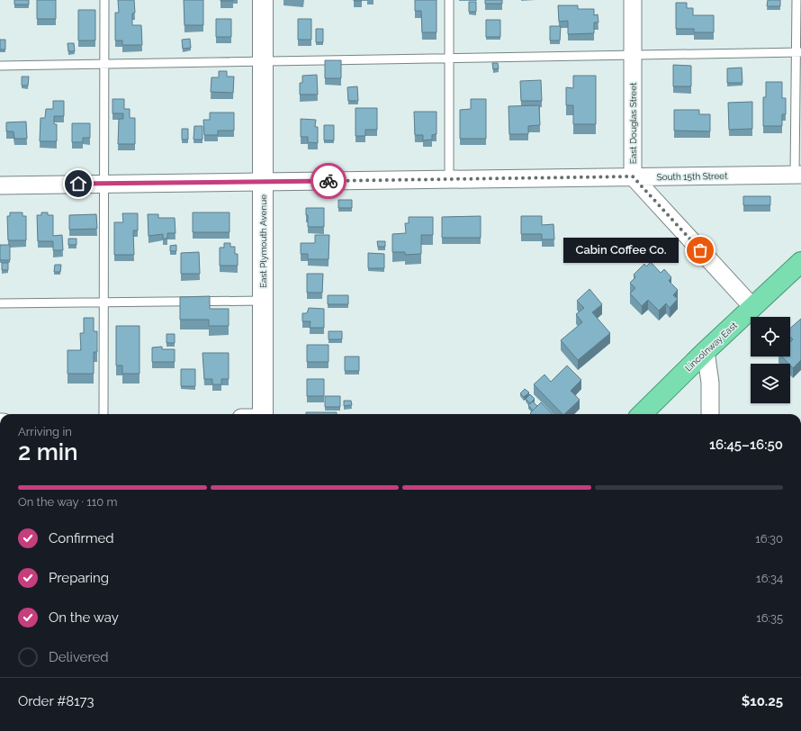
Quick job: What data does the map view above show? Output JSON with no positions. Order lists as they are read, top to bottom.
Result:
{
  "streets": {
    "highway": ["Lincolnway East"],
    "main road": ["East Plymouth Avenue"],
    "street": ["East Douglas Street", "South 15th Street"]
  },
  "crossings": [
    ["East Douglas Street", "South 15th Street"],
    ["East Douglas Street", "Lincolnway East"],
    ["South 15th Street", "East Plymouth Avenue"]
  ],
  "places": ["Cabin Coffee Co."],
  "page": {
    "bubble": "Cabin Coffee Co.",
    "heading": ["2 min", "Arriving in", "16:45–16:50"],
    "panel": ["Order #8173", "$10.25"],
    "bar": "On the way · 110 m",
    "list": [
      ["Confirmed", "16:30"],
      ["Preparing", "16:34"],
      ["On the way", "16:35"],
      "Delivered"
    ]
  }
}
